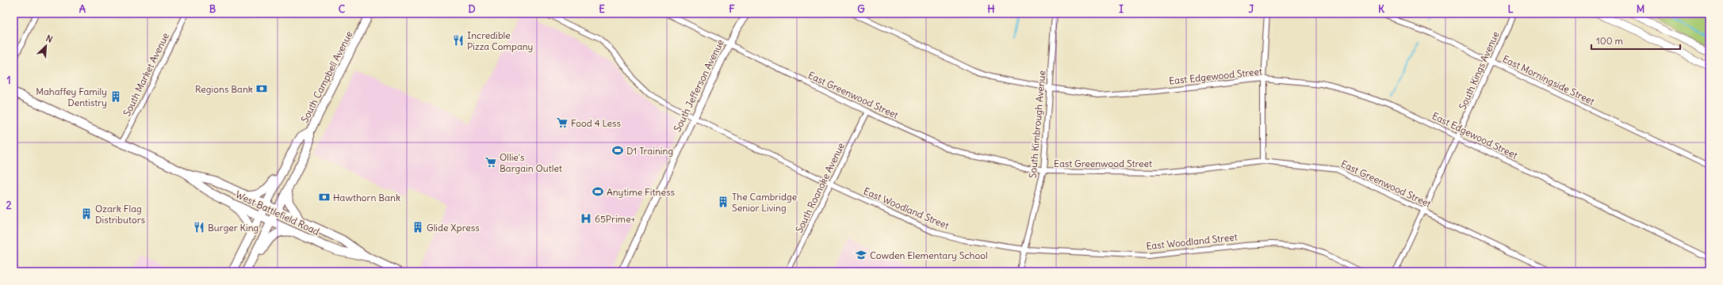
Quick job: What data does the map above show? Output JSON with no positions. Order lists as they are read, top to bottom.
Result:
{
  "streets": {
    "main road": ["South Campbell Avenue", "West Battlefield Road"],
    "street": [
      "South Kings Avenue",
      "South Market Avenue",
      "East Edgewood Street",
      "East Morningside Street",
      "South Jefferson Avenue",
      "East Greenwood Street",
      "South Kimbrough Avenue",
      "South Roanoke Avenue",
      "East Woodland Street"
    ]
  },
  "crossings": [
    ["South Kings Avenue", "East Edgewood Street"],
    ["South Kings Avenue", "East Morningside Street"],
    ["South Kings Avenue", "East Greenwood Street"],
    ["South Market Avenue", "West Battlefield Road"],
    ["East Edgewood Street", "South Kimbrough Avenue"],
    ["South Campbell Avenue", "West Battlefield Road"],
    ["South Jefferson Avenue", "East Greenwood Street"],
    ["South Jefferson Avenue", "East Woodland Street"],
    ["East Greenwood Street", "South Kimbrough Avenue"],
    ["East Greenwood Street", "South Roanoke Avenue"],
    ["South Kimbrough Avenue", "East Woodland Street"],
    ["South Roanoke Avenue", "East Woodland Street"]
  ],
  "places": {
    "restaurant": ["Incredible Pizza Company", "Burger King"],
    "bank": ["Regions Bank", "Hawthorn Bank"],
    "building": [
      "Mahaffey Family Dentistry",
      "The Cambridge Senior Living",
      "Ozark Flag Distributors",
      "Glide Xpress"
    ],
    "supermarket": ["Food 4 Less", "Ollie's Bargain Outlet"],
    "sports": ["D1 Training", "Anytime Fitness"],
    "hospital": ["65Prime+"],
    "school or university": ["Cowden Elementary School"]
  },
  "scale_bar": "100 m",
  "north": "top right",
  "grid": {
    "columns": [
      "A",
      "B",
      "C",
      "D",
      "E",
      "F",
      "G",
      "H",
      "I",
      "J",
      "K",
      "L",
      "M"
    ],
    "rows": ["1", "2"]
  }
}
